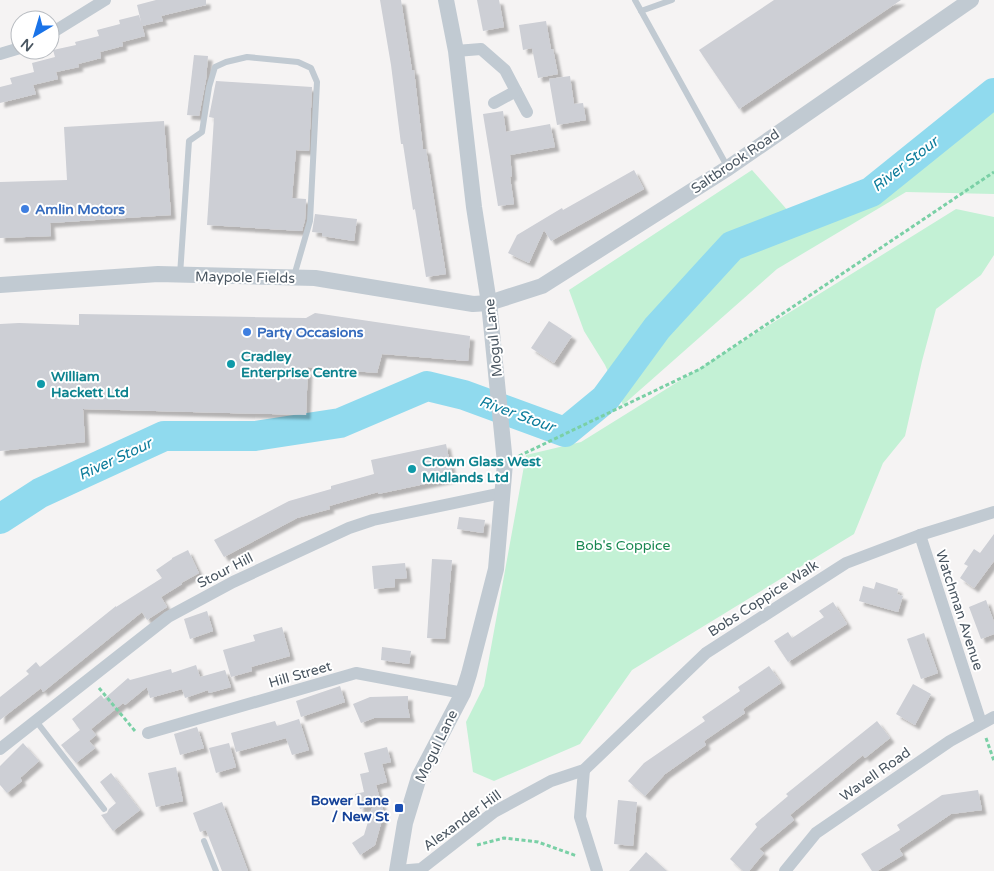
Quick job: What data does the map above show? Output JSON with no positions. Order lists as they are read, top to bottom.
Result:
{
  "streets": {
    "street": [
      "Saltbrook Road",
      "Maypole Fields",
      "Mogul Lane",
      "Stour Hill",
      "Bobs Coppice Walk",
      "Watchman Avenue",
      "Hill Street",
      "Wavell Road",
      "Alexander Hill"
    ]
  },
  "crossings": [
    ["Saltbrook Road", "Maypole Fields"],
    ["Saltbrook Road", "Mogul Lane"],
    ["Maypole Fields", "Mogul Lane"],
    ["Mogul Lane", "Stour Hill"],
    ["Mogul Lane", "Hill Street"],
    ["Mogul Lane", "Alexander Hill"],
    ["Bobs Coppice Walk", "Watchman Avenue"],
    ["Bobs Coppice Walk", "Alexander Hill"],
    ["Watchman Avenue", "Wavell Road"]
  ],
  "water": ["River Stour"],
  "parks": ["Bob's Coppice"],
  "places": {
    "other": [
      "Amlin Motors",
      "Party Occasions",
      "Cradley Enterprise Centre",
      "William Hackett Ltd",
      "Crown Glass West Midlands Ltd"
    ],
    "transit": ["Bower Lane / New St"]
  },
  "north": "bottom left"
}
